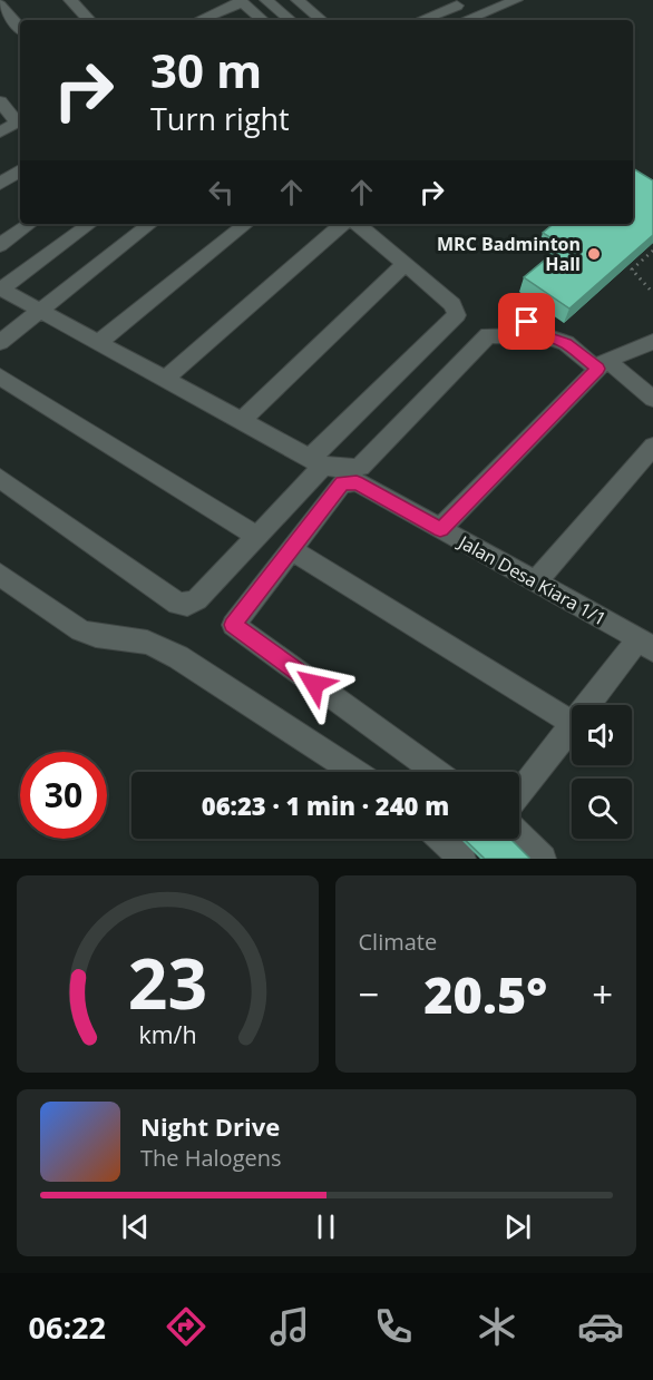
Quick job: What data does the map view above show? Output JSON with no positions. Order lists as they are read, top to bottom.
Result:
{
  "streets": {
    "street": ["Jalan Desa Kiara 1/1"]
  },
  "places": ["MRC Badminton Hall"],
  "page": {
    "turn": ["30 m", "Turn right"],
    "limit": "30",
    "trip": "06:23 · 1 min · 240 m",
    "tile": "Climate",
    "heat": ["−", "20.5°", "+"],
    "song": ["Night Drive", "The Halogens"],
    "tabs": "06:22",
    "gauge": ["23", "km/h"]
  }
}
